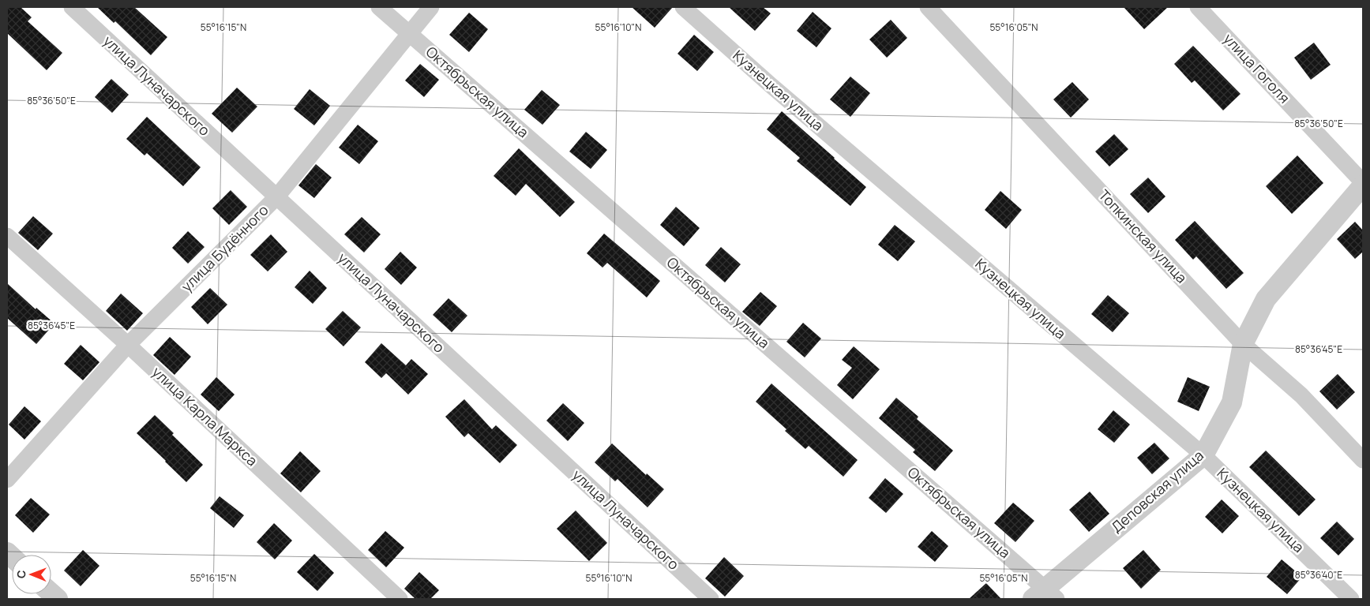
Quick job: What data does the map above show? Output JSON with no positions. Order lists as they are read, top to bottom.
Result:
{
  "streets": {
    "street": [
      "улица Гоголя",
      "улица Луначарского",
      "Кузнецкая улица",
      "Октябрьская улица",
      "Топкинская улица",
      "улица Будённого",
      "улица Карла Маркса",
      "Деповская улица"
    ]
  },
  "crossings": [
    ["улица Гоголя", "Деповская улица"],
    ["улица Луначарского", "улица Будённого"],
    ["Кузнецкая улица", "Деповская улица"],
    ["Октябрьская улица", "улица Будённого"],
    ["Октябрьская улица", "Деповская улица"],
    ["Топкинская улица", "Деповская улица"],
    ["улица Будённого", "улица Карла Маркса"]
  ],
  "north": "left",
  "coordinates": [
    "55°16'15\"N",
    "55°16'10\"N",
    "55°16'05\"N",
    "85°36'50\"E",
    "85°36'45\"E",
    "85°36'40\"E"
  ]
}
